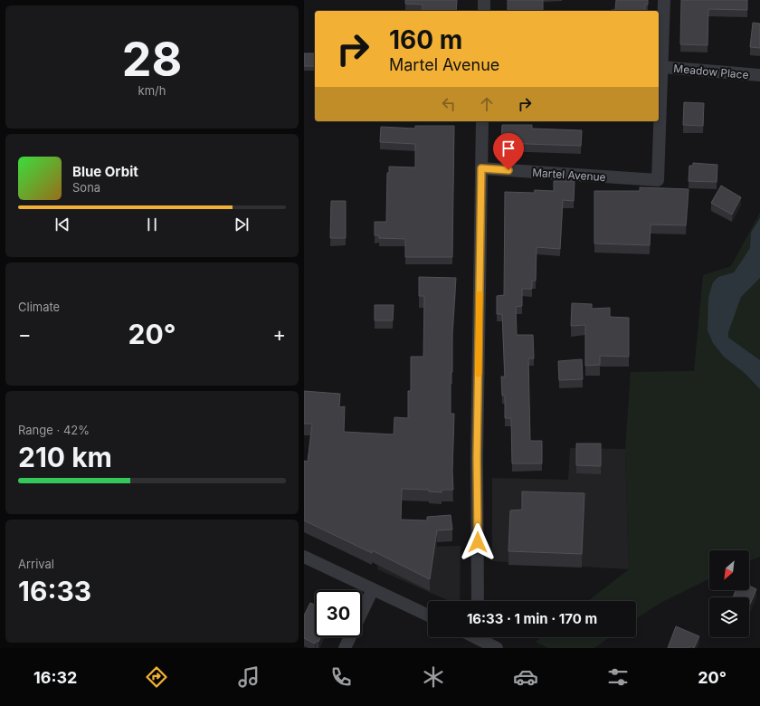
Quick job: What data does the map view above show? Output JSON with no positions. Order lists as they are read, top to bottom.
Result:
{
  "streets": {
    "street": ["Meadow Place", "Martel Avenue"]
  },
  "crossings": [
    ["Meadow Place", "Martel Avenue"]
  ],
  "north": "bottom left",
  "page": {
    "tile": [
      ["28", "km/h"],
      "Climate",
      ["Range · 42%", "210 km"],
      ["Arrival", "16:33"]
    ],
    "turn": ["160 m", "Martel Avenue"],
    "song": ["Blue Orbit", "Sona"],
    "heat": ["−", "20°", "+"],
    "limit": "30",
    "trip": "16:33 · 1 min · 170 m",
    "tabs": ["16:32", "20°"]
  }
}
